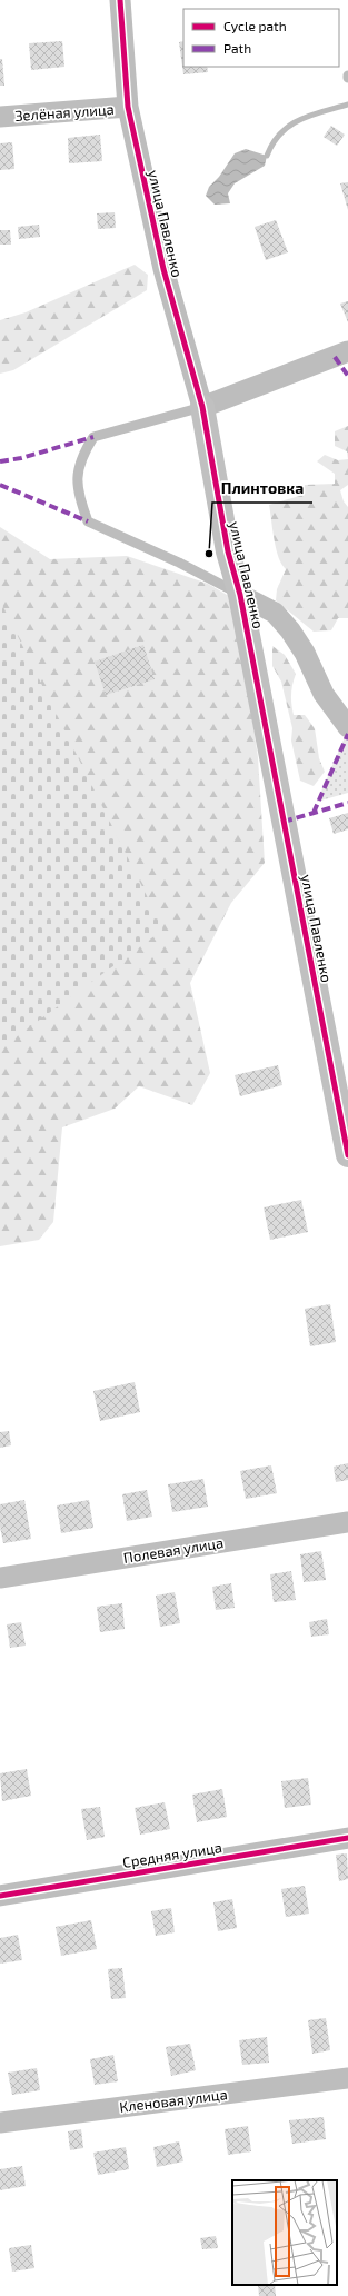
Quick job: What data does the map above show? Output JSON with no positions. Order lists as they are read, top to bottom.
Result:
{
  "streets": {
    "street": [
      "Зелёная улица",
      "улица Павленко",
      "Полевая улица",
      "Средняя улица",
      "Кленовая улица"
    ]
  },
  "crossings": [
    ["Зелёная улица", "улица Павленко"]
  ],
  "places": ["Плинтовка"],
  "legend": ["Cycle path", "Path"]
}
